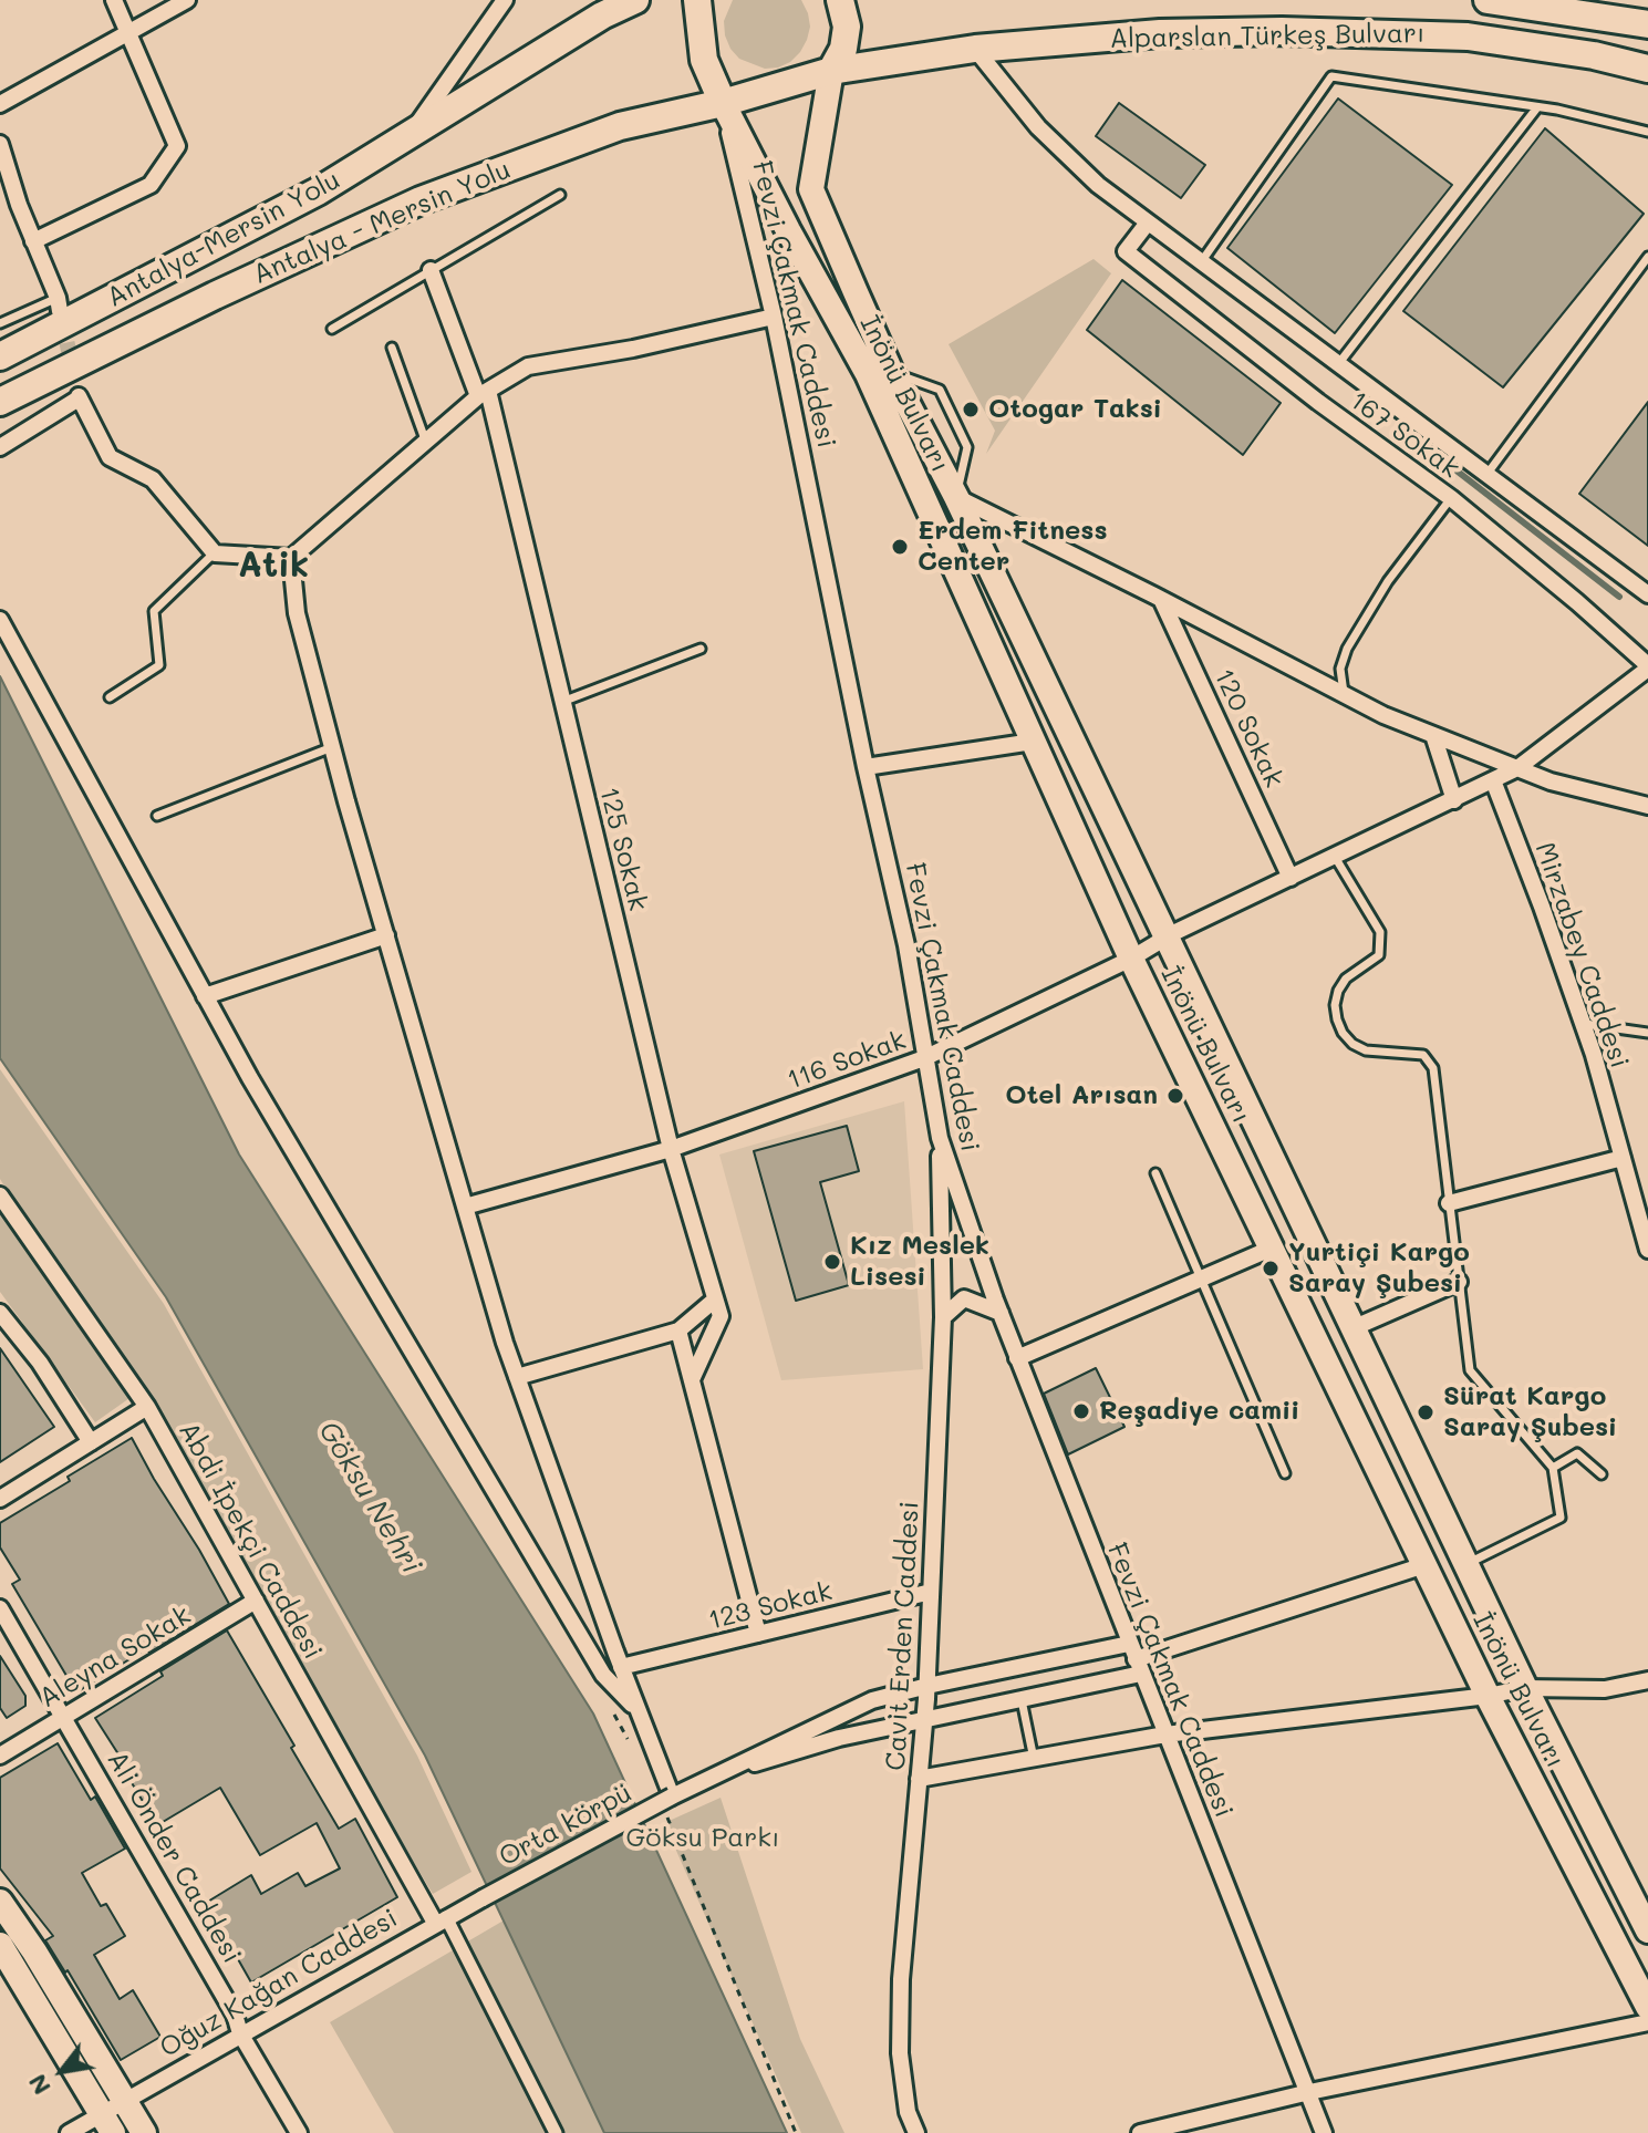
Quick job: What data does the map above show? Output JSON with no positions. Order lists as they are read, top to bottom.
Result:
{
  "streets": {
    "highway": ["Alparslan Türkeş Bulvarı", "Antalya - Mersin Yolu", "Antalya-Mersin Yolu"],
    "main road": ["İnönü Bulvarı"],
    "street": [
      "Fevzi Çakmak Caddesi",
      "167 Sokak",
      "120 Sokak",
      "125 Sokak",
      "Mirzabey Caddesi",
      "116 Sokak",
      "Abdi İpekçi Caddesi",
      "123 Sokak",
      "Cavit Erden Caddesi",
      "Aleyna Sokak",
      "Orta körpü",
      "Ali Önder Caddesi",
      "Oğuz Kağan Caddesi"
    ]
  },
  "crossings": [
    ["Alparslan Türkeş Bulvarı", "Antalya - Mersin Yolu"],
    ["Alparslan Türkeş Bulvarı", "İnönü Bulvarı"],
    ["Antalya - Mersin Yolu", "Fevzi Çakmak Caddesi"],
    ["Antalya - Mersin Yolu", "İnönü Bulvarı"],
    ["Fevzi Çakmak Caddesi", "İnönü Bulvarı"],
    ["Fevzi Çakmak Caddesi", "116 Sokak"],
    ["Fevzi Çakmak Caddesi", "Cavit Erden Caddesi"],
    ["İnönü Bulvarı", "116 Sokak"],
    ["167 Sokak", "116 Sokak"],
    ["120 Sokak", "116 Sokak"],
    ["125 Sokak", "116 Sokak"],
    ["Mirzabey Caddesi", "116 Sokak"],
    ["Abdi İpekçi Caddesi", "Aleyna Sokak"],
    ["Abdi İpekçi Caddesi", "Oğuz Kağan Caddesi"],
    ["123 Sokak", "Cavit Erden Caddesi"],
    ["Aleyna Sokak", "Ali Önder Caddesi"],
    ["Orta körpü", "Oğuz Kağan Caddesi"],
    ["Ali Önder Caddesi", "Oğuz Kağan Caddesi"]
  ],
  "districts": ["Atik"],
  "water": ["Göksu Nehri"],
  "parks": ["Göksu Parkı"],
  "places": [
    "Otogar Taksi",
    "Erdem Fitness Center",
    "Otel Arısan",
    "Kız Meslek Lisesi",
    "Yurtiçi Kargo Saray Şubesi",
    "Reşadiye camii",
    "Sürat Kargo Saray Şubesi"
  ],
  "north": "bottom left"
}
